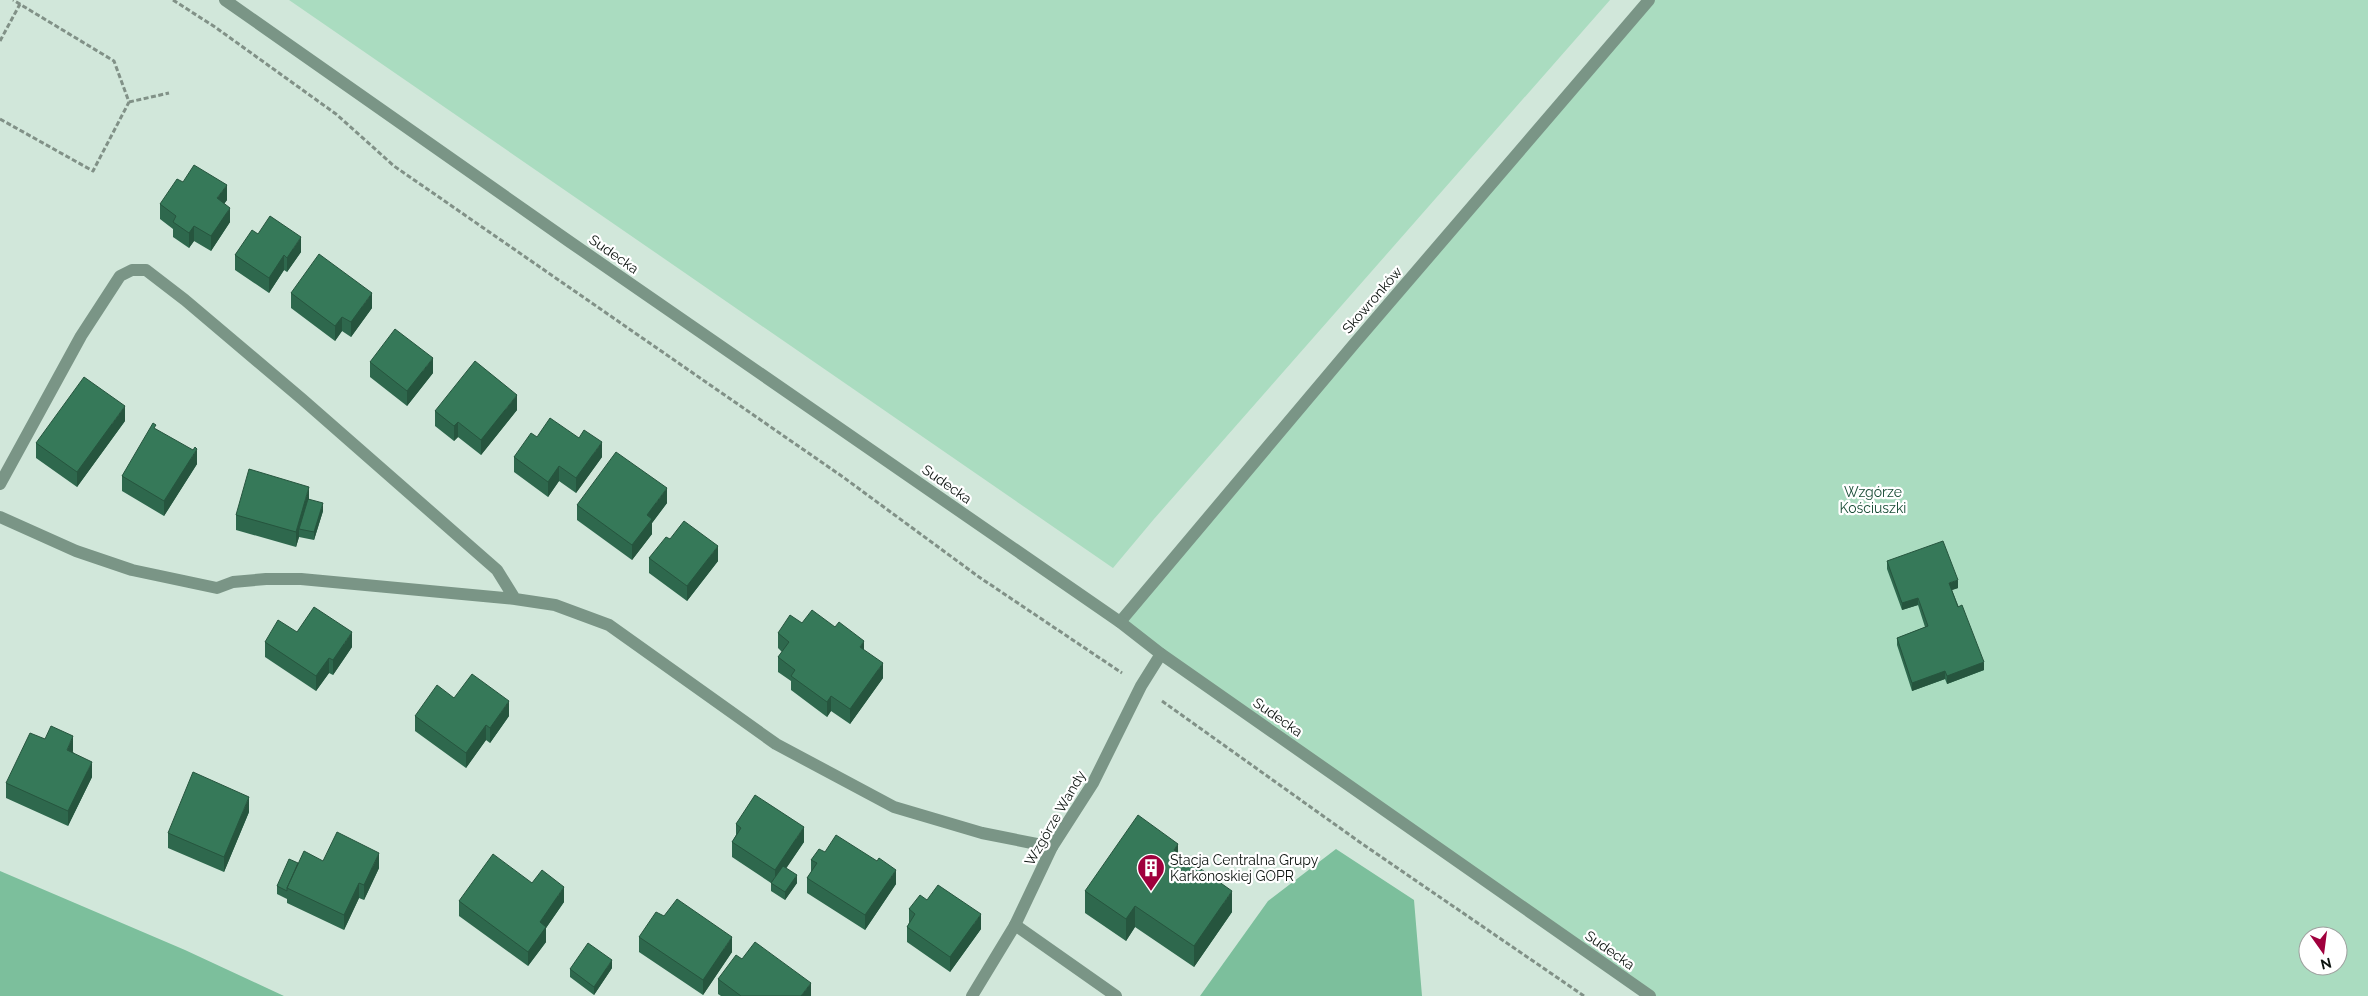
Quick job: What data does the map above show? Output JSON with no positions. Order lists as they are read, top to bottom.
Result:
{
  "streets": {
    "street": ["Sudecka", "Skowronków", "Wzgórze Wandy"]
  },
  "crossings": [
    ["Sudecka", "Skowronków"],
    ["Sudecka", "Wzgórze Wandy"]
  ],
  "parks": ["Wzgórze Kościuszki"],
  "places": {
    "building": ["Stacja Centralna Grupy Karkonoskiej GOPR"]
  },
  "north": "bottom"
}
